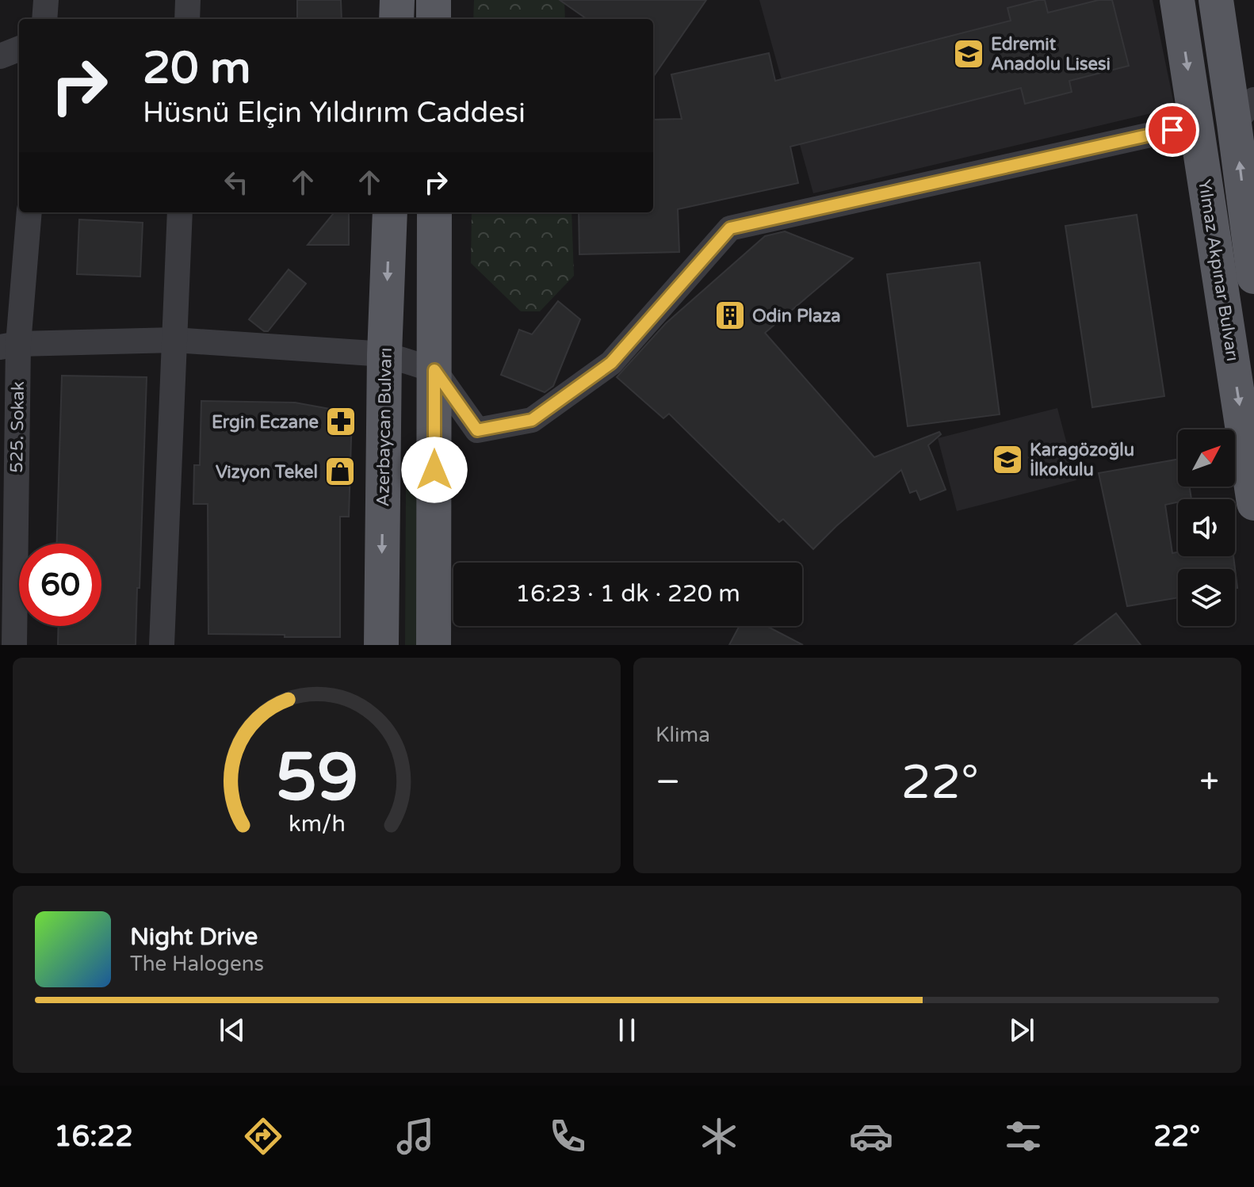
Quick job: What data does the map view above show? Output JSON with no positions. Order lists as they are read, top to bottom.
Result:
{
  "streets": {
    "main road": ["Yılmaz Akpınar Bulvarı", "Azerbaycan Bulvarı"],
    "street": ["525. Sokak"]
  },
  "places": {
    "school or university": ["Edremit Anadolu Lisesi", "Karagözoğlu İlkokulu"],
    "building": ["Odin Plaza"],
    "pharmacy": ["Ergin Eczane"],
    "shop": ["Vizyon Tekel"]
  },
  "north": "top right",
  "page": {
    "turn": ["20 m", "Hüsnü Elçin Yıldırım Caddesi"],
    "limit": "60",
    "trip": "16:23 · 1 dk · 220 m",
    "tile": "Klima",
    "heat": ["−", "22°", "+"],
    "song": ["Night Drive", "The Halogens"],
    "tabs": ["16:22", "22°"],
    "gauge": ["59", "km/h"]
  }
}
